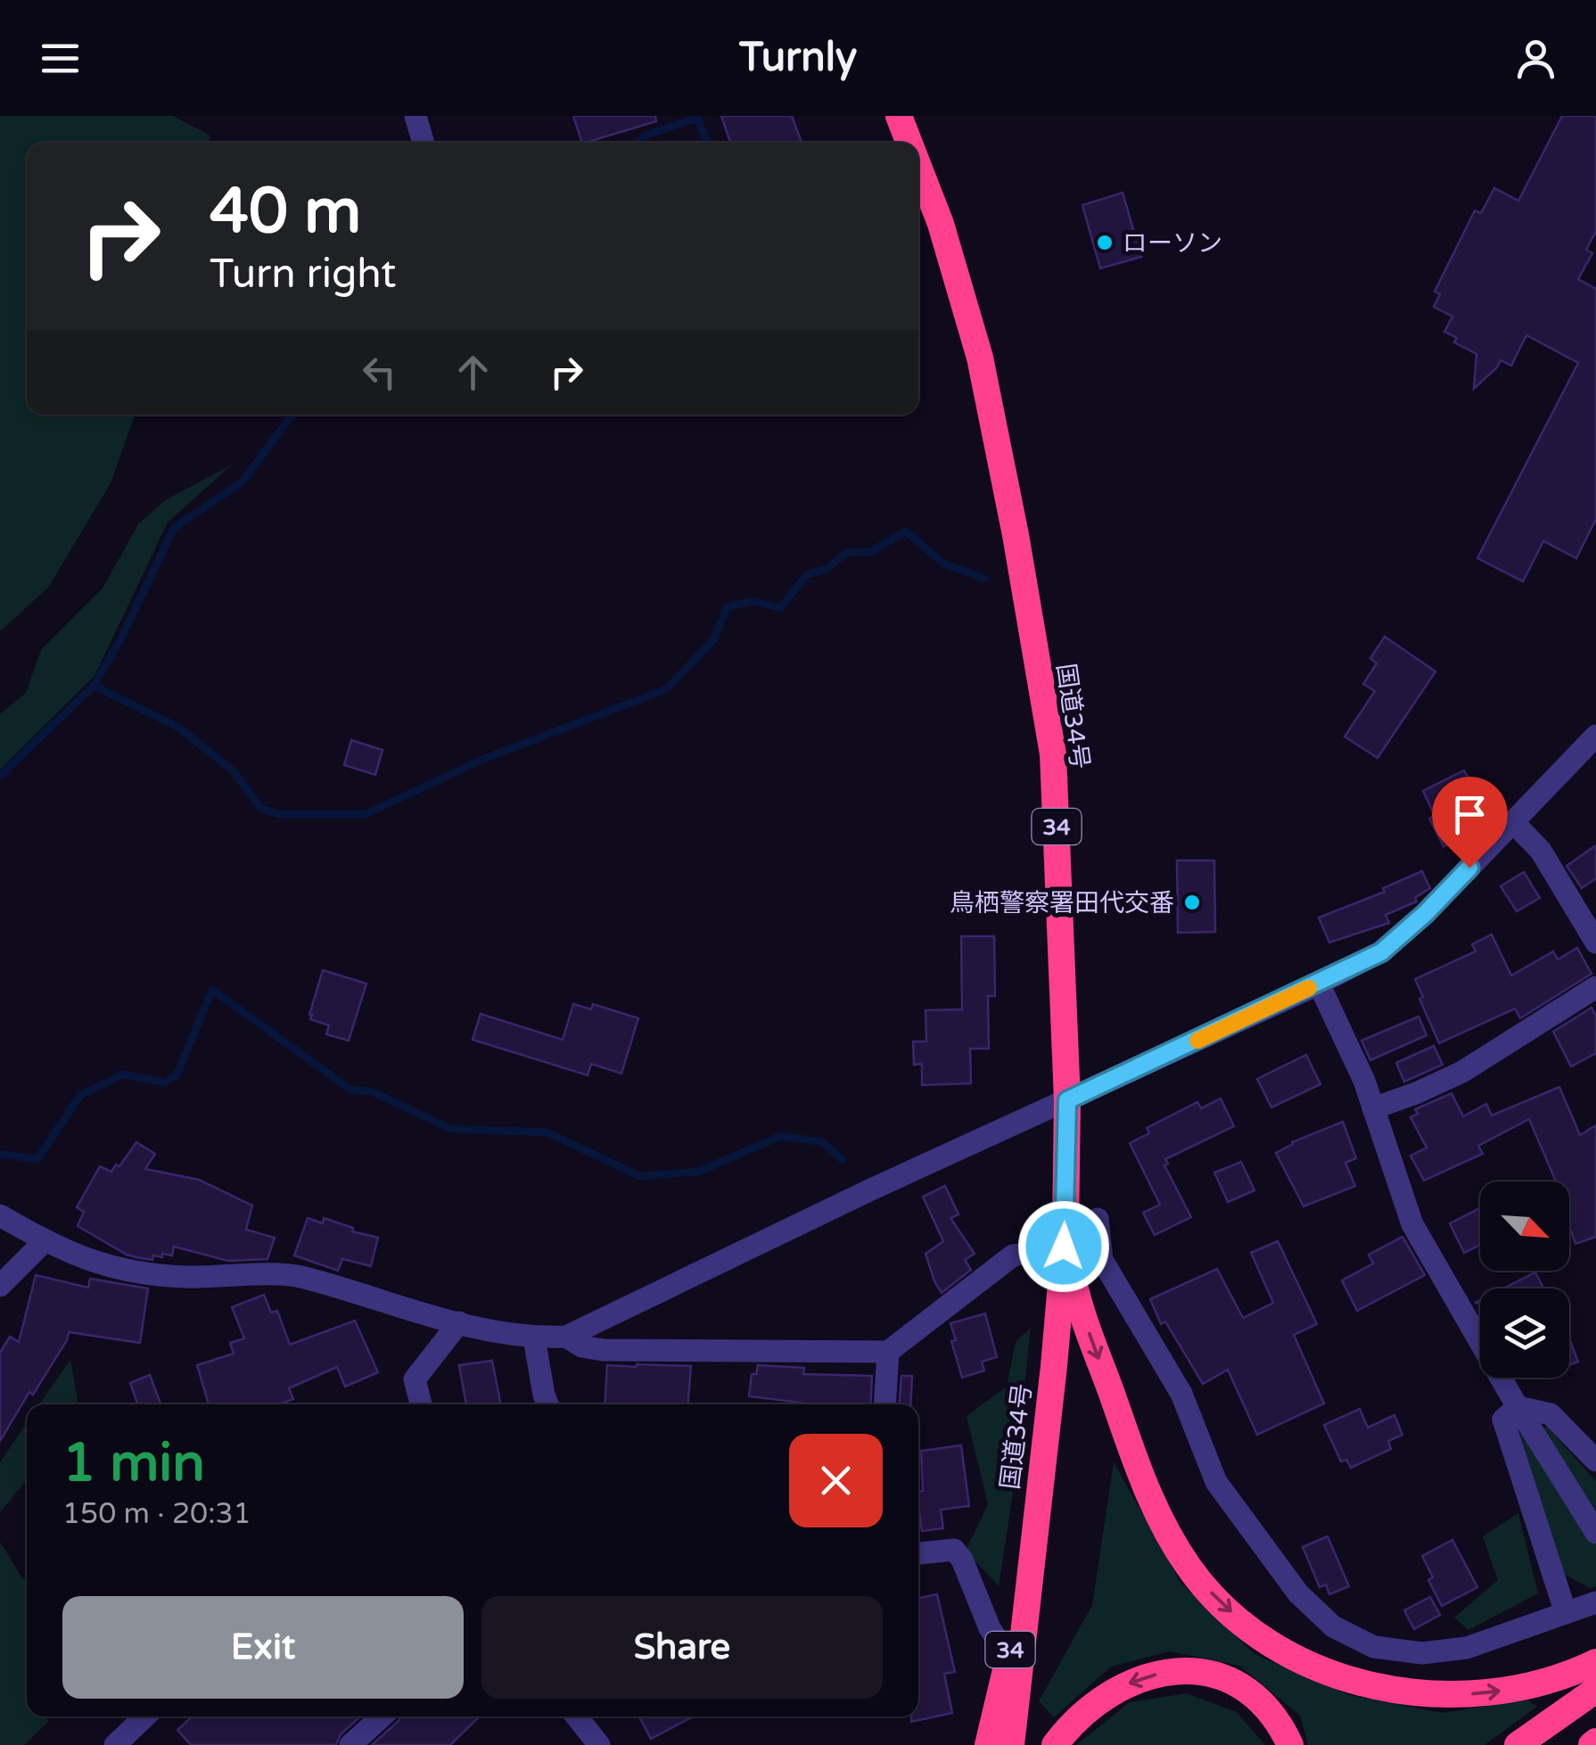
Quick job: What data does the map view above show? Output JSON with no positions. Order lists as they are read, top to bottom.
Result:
{
  "streets": {
    "highway": ["国道34号", "34"]
  },
  "places": ["ローソン", "鳥栖警察署田代交番"],
  "north": "bottom right",
  "page": {
    "header": "Turnly",
    "turn": ["40 m", "Turn right"],
    "heading": ["1 min", "150 m · 20:31"],
    "buttons": ["Exit", "Share"]
  }
}
